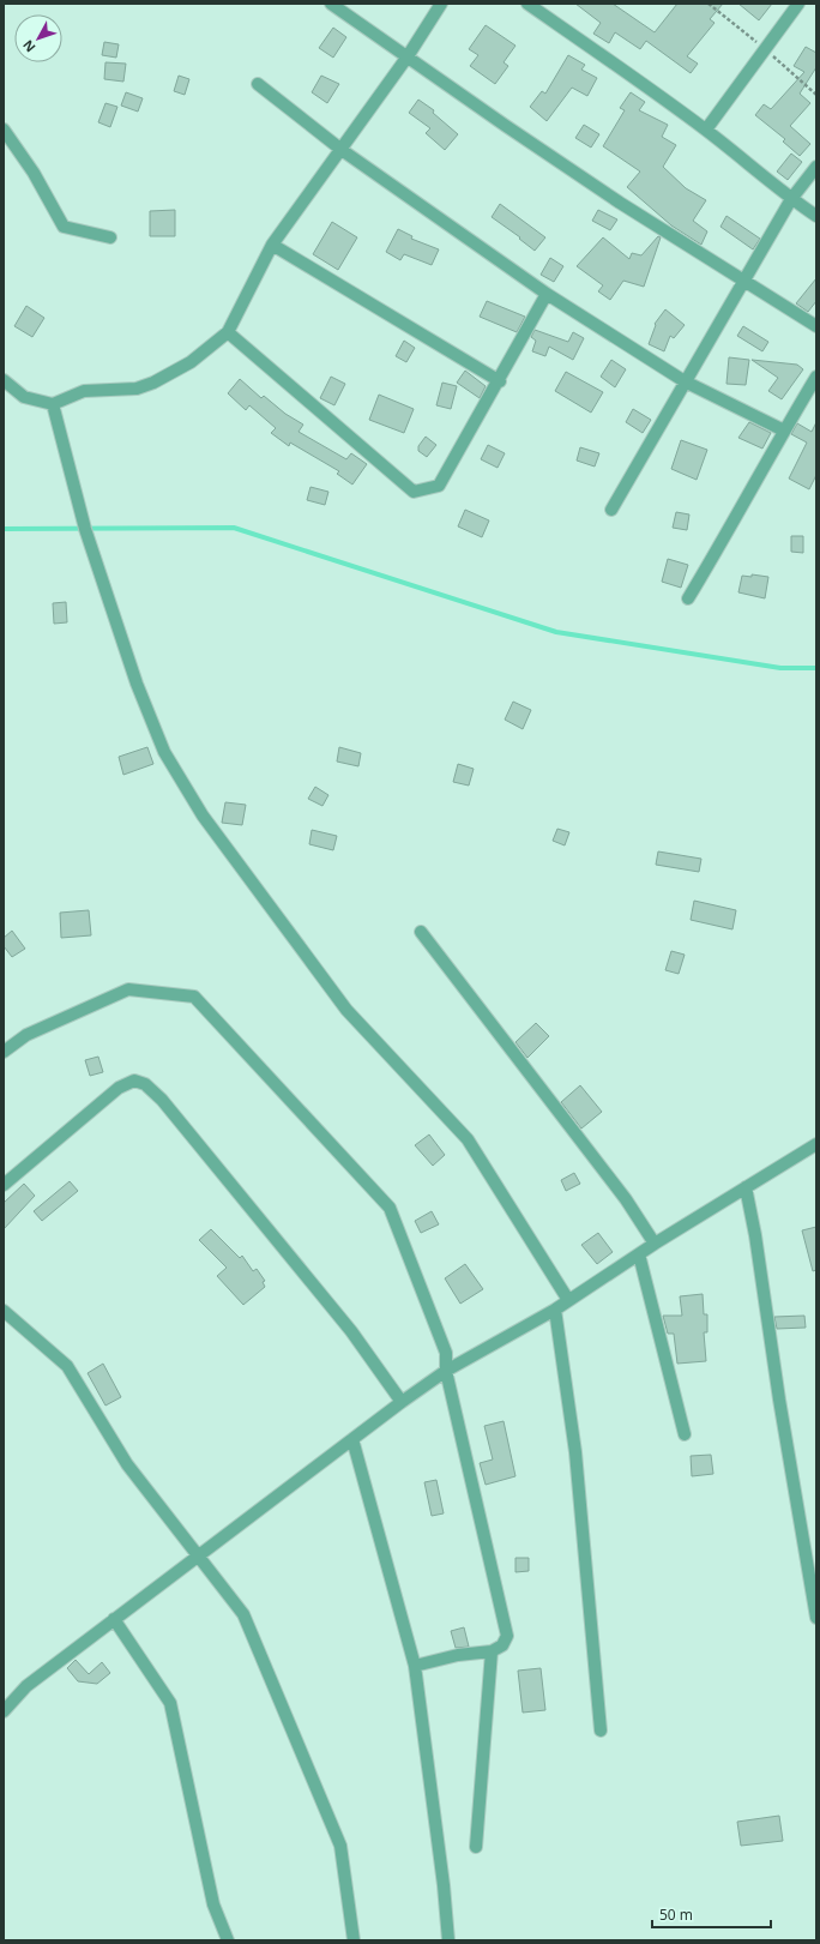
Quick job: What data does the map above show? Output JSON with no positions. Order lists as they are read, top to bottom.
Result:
{
  "scale_bar": "50 m",
  "north": "bottom left"
}
